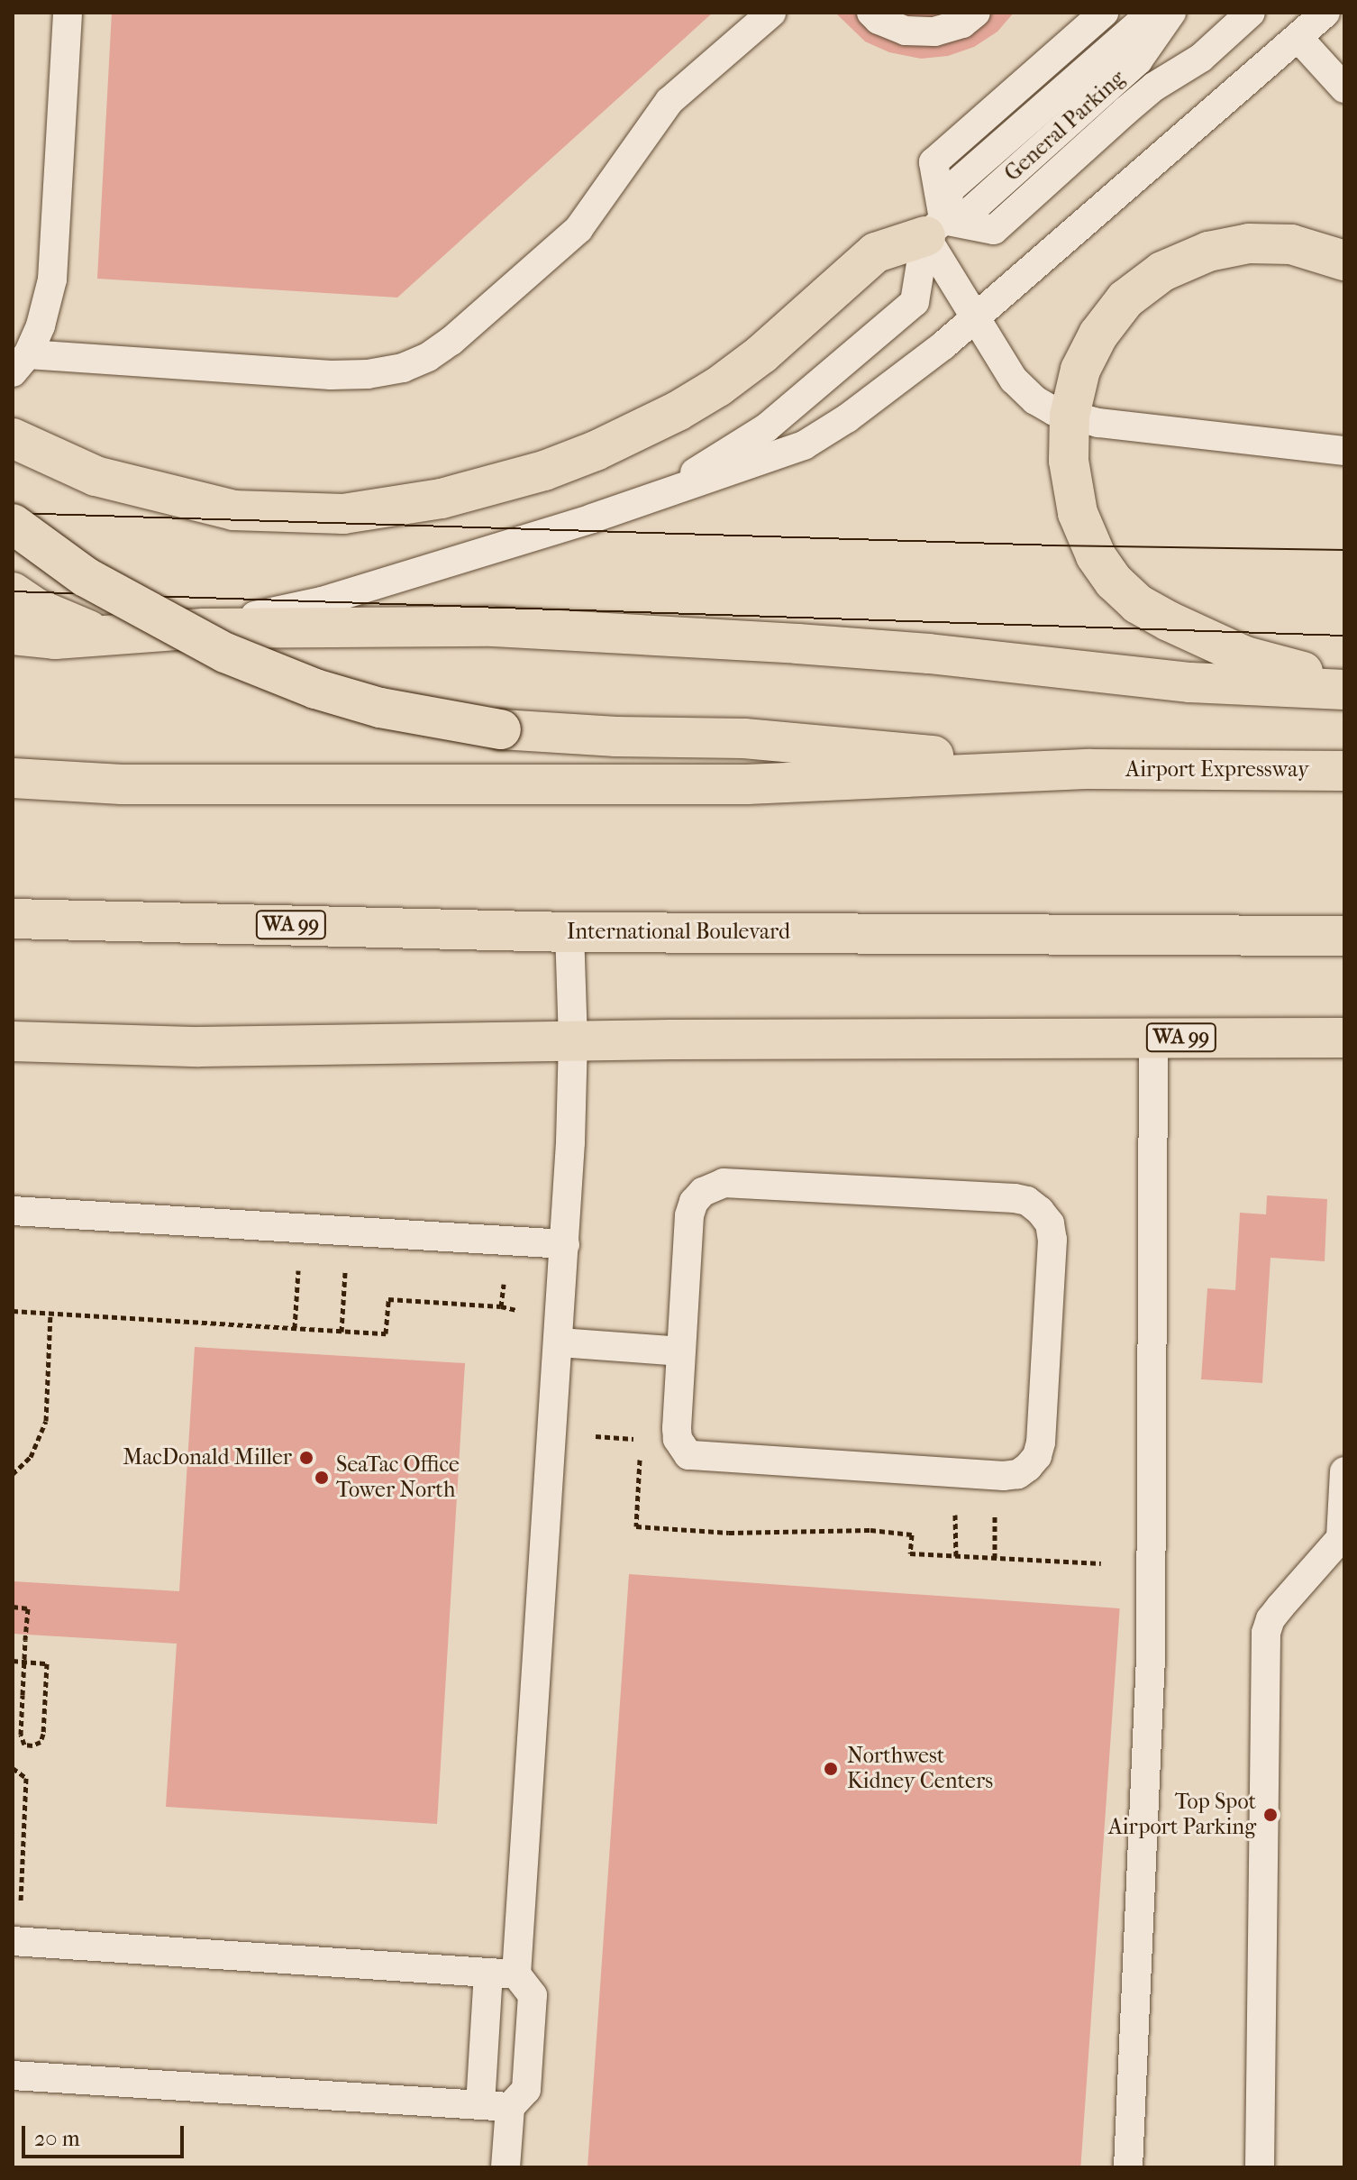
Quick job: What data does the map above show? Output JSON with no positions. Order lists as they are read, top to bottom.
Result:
{
  "streets": {
    "main road": ["Airport Expressway", "WA 99", "International Boulevard"],
    "lane": ["General Parking"]
  },
  "places": [
    "MacDonald Miller",
    "SeaTac Office Tower North",
    "Northwest Kidney Centers",
    "Top Spot Airport Parking"
  ],
  "scale_bar": "20 m"
}
